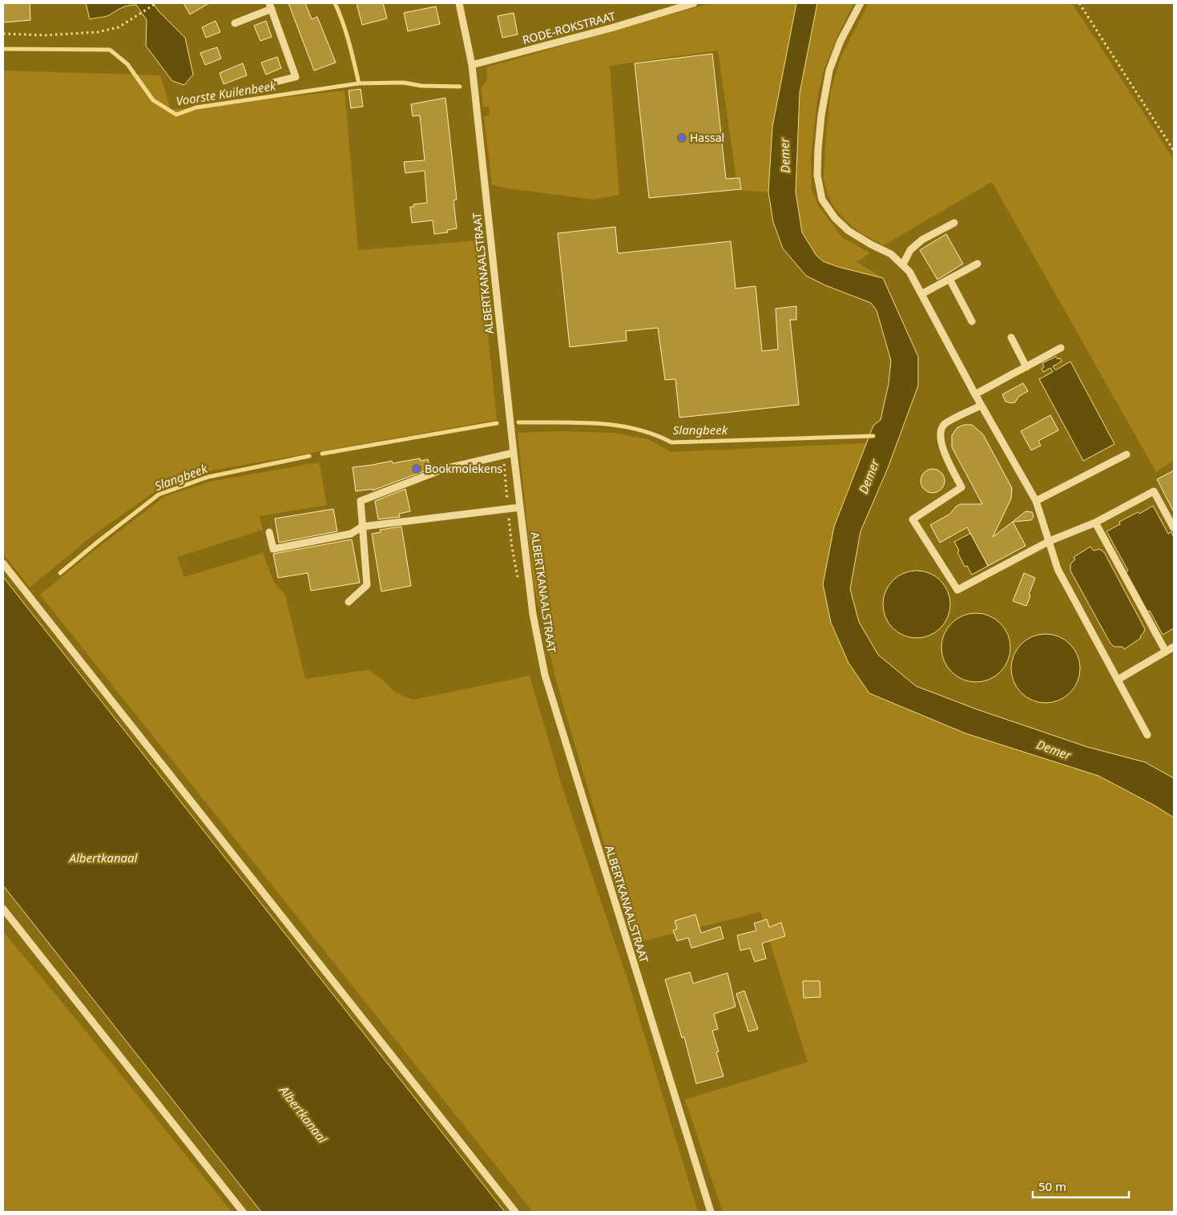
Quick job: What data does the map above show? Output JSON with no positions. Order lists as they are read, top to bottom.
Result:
{
  "streets": {
    "street": ["RODE-ROKSTRAAT", "ALBERTKANAALSTRAAT"]
  },
  "crossings": [
    ["RODE-ROKSTRAAT", "ALBERTKANAALSTRAAT"]
  ],
  "water": [
    "Voorste Kuilenbeek",
    "Demer",
    "Slangbeek",
    "Albertkanaal"
  ],
  "places": ["Hassal", "Bookmolekens"],
  "scale_bar": "50 m"
}
